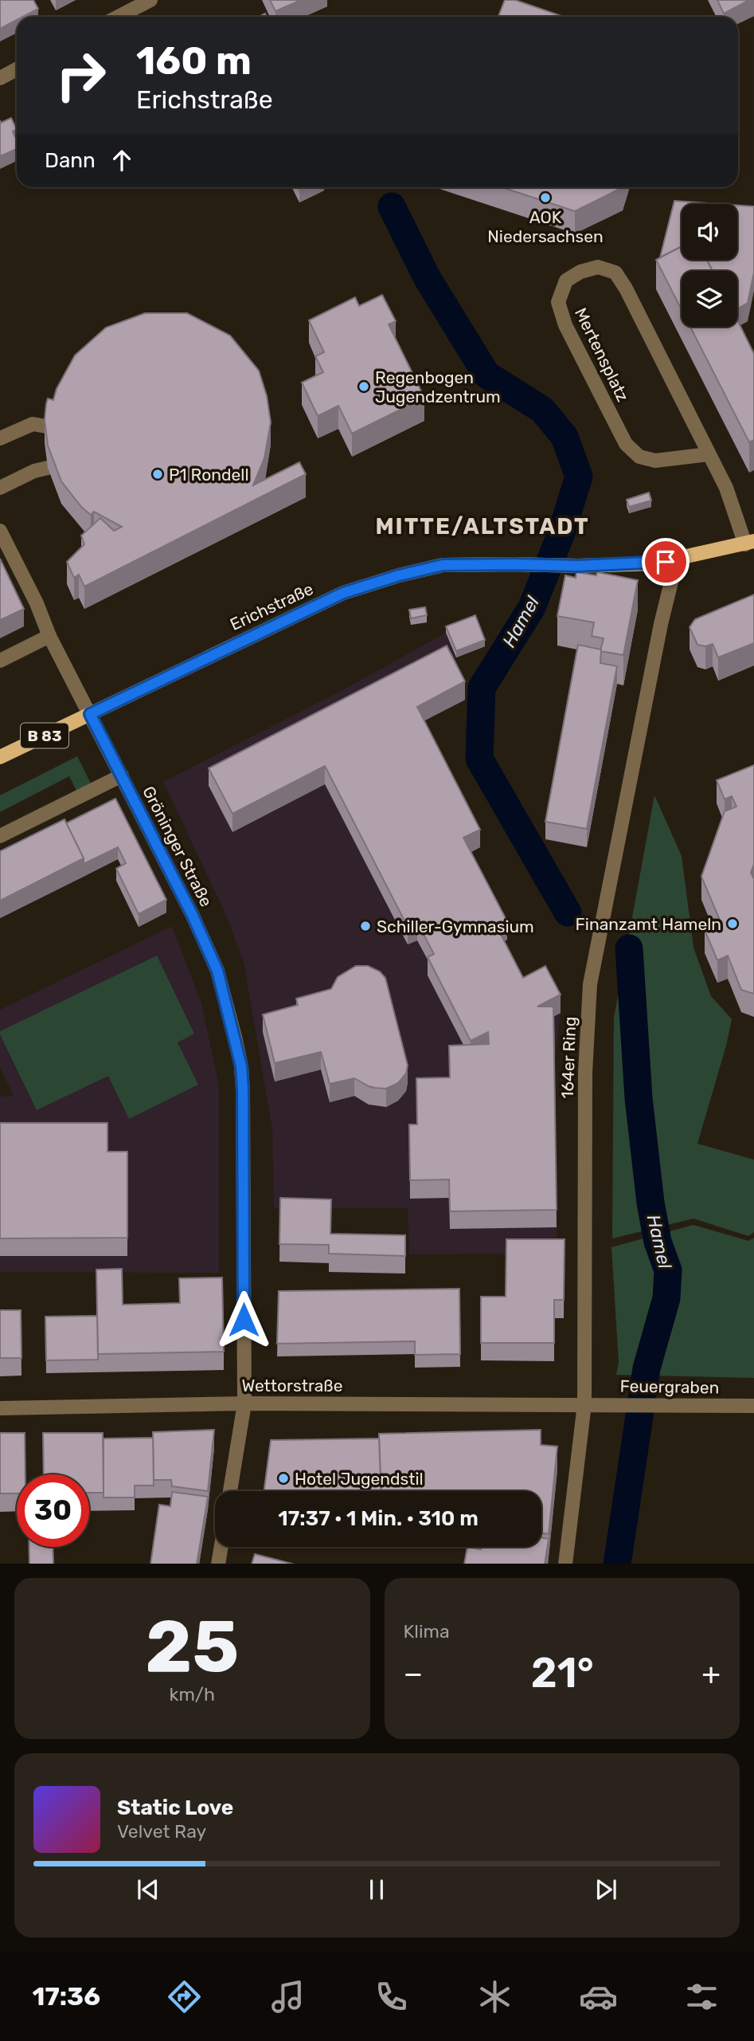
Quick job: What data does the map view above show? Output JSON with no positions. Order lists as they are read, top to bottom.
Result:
{
  "streets": {
    "main road": ["Mertensplatz", "Erichstraße", "B 83"],
    "street": [
      "Gröninger Straße",
      "164er Ring",
      "Wettorstraße",
      "Feuergraben"
    ]
  },
  "crossings": [
    ["Mertensplatz", "Erichstraße"],
    ["Mertensplatz", "164er Ring"],
    ["Erichstraße", "Gröninger Straße"],
    ["Gröninger Straße", "Wettorstraße"],
    ["164er Ring", "Wettorstraße"],
    ["164er Ring", "Feuergraben"],
    ["Wettorstraße", "Feuergraben"]
  ],
  "districts": ["MITTE/ALTSTADT"],
  "water": ["Hamel"],
  "places": [
    "AOK Niedersachsen",
    "Regenbogen Jugendzentrum",
    "P1 Rondell",
    "Finanzamt Hameln",
    "Schiller-Gymnasium",
    "Hotel Jugendstil"
  ],
  "page": {
    "turn": ["160 m", "Erichstraße"],
    "then": "Dann",
    "limit": "30",
    "trip": "17:37 · 1 Min. · 310 m",
    "tile": [
      ["25", "km/h"],
      "Klima"
    ],
    "heat": ["−", "21°", "+"],
    "song": ["Static Love", "Velvet Ray"],
    "tabs": "17:36"
  }
}
